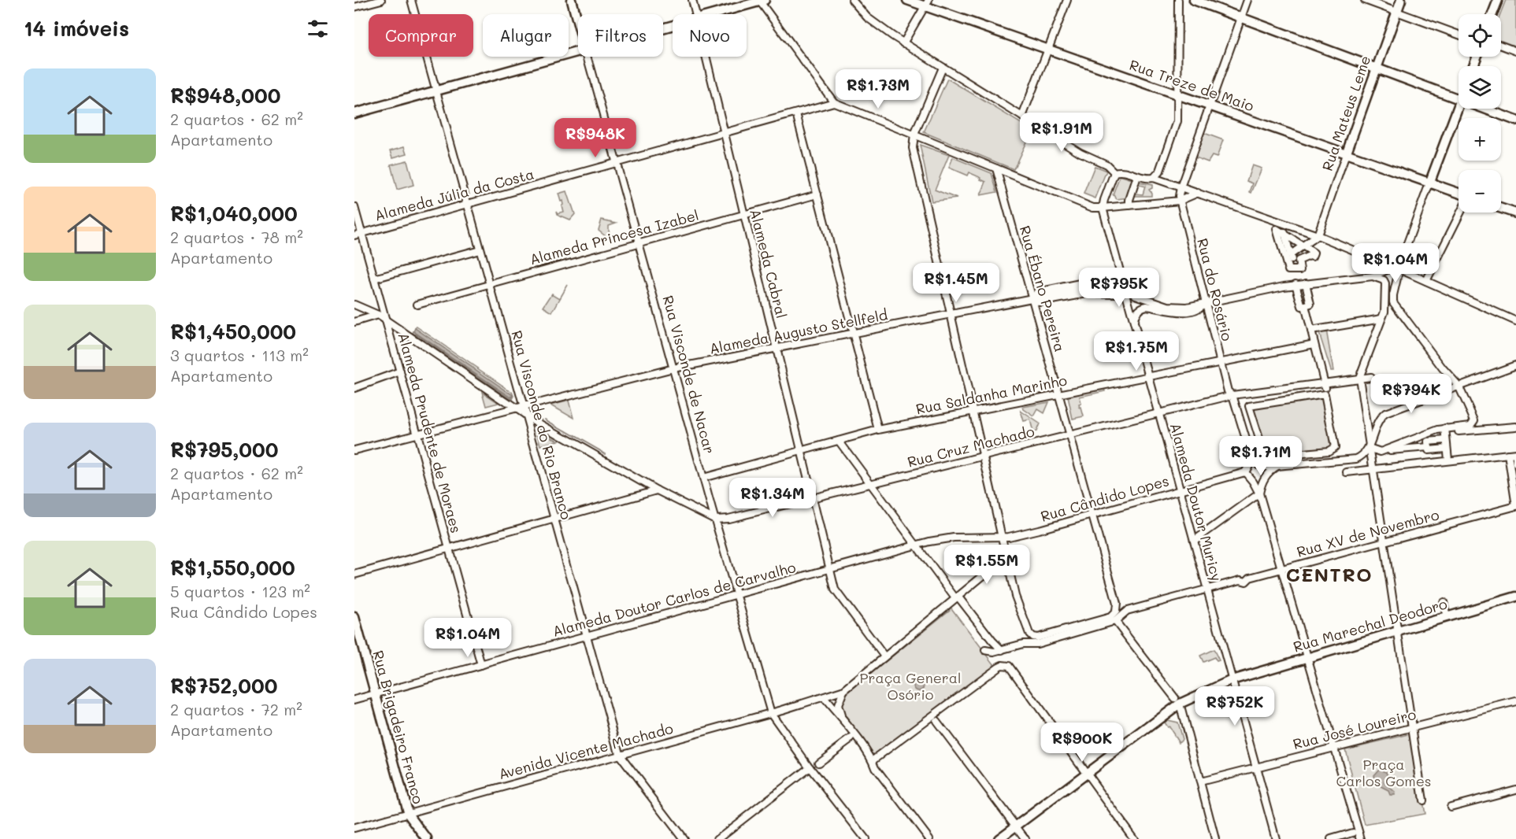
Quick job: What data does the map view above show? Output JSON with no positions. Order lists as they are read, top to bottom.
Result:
{
  "streets": {
    "main road": [
      "Rua Treze de Maio",
      "Rua Mateus Leme",
      "Rua Visconde de Nacar",
      "Rua Marechal Deodoro",
      "Rua Brigadeiro Franco"
    ],
    "street": [
      "Alameda Júlia da Costa",
      "Alameda Princesa Izabel",
      "Alameda Cabral",
      "Rua Ébano Pereira",
      "Rua do Rosário",
      "Alameda Augusto Stellfeld",
      "Rua Saldanha Marinho",
      "Rua Visconde do Rio Branco",
      "Alameda Prudente de Moraes",
      "Rua Cruz Machado",
      "Rua Cândido Lopes",
      "Alameda Doutor Muricy",
      "Rua XV de Novembro",
      "Alameda Doutor Carlos de Carvalho",
      "Rua José Loureiro",
      "Avenida Vicente Machado"
    ]
  },
  "crossings": [
    ["Rua Treze de Maio", "Rua Mateus Leme"],
    ["Rua Treze de Maio", "Rua do Rosário"],
    ["Alameda Júlia da Costa", "Alameda Cabral"],
    ["Alameda Júlia da Costa", "Rua Visconde de Nacar"],
    ["Alameda Júlia da Costa", "Rua Visconde do Rio Branco"],
    ["Alameda Júlia da Costa", "Alameda Prudente de Moraes"],
    ["Alameda Princesa Izabel", "Alameda Cabral"],
    ["Alameda Princesa Izabel", "Rua Visconde de Nacar"],
    ["Alameda Princesa Izabel", "Rua Visconde do Rio Branco"],
    ["Alameda Cabral", "Alameda Augusto Stellfeld"],
    ["Alameda Cabral", "Rua Saldanha Marinho"],
    ["Alameda Cabral", "Rua Cruz Machado"],
    ["Alameda Cabral", "Alameda Doutor Carlos de Carvalho"],
    ["Rua Ébano Pereira", "Alameda Augusto Stellfeld"],
    ["Rua Ébano Pereira", "Rua Saldanha Marinho"],
    ["Rua Ébano Pereira", "Rua Cruz Machado"],
    ["Rua Ébano Pereira", "Rua Cândido Lopes"],
    ["Rua do Rosário", "Rua Saldanha Marinho"],
    ["Rua do Rosário", "Rua Cruz Machado"],
    ["Alameda Augusto Stellfeld", "Rua Visconde de Nacar"],
    ["Alameda Augusto Stellfeld", "Rua Visconde do Rio Branco"],
    ["Alameda Augusto Stellfeld", "Alameda Prudente de Moraes"],
    ["Rua Visconde de Nacar", "Rua Saldanha Marinho"],
    ["Rua Visconde de Nacar", "Rua Cruz Machado"],
    ["Rua Visconde de Nacar", "Alameda Doutor Carlos de Carvalho"],
    ["Rua Visconde de Nacar", "Avenida Vicente Machado"],
    ["Rua Saldanha Marinho", "Alameda Doutor Muricy"],
    ["Rua Visconde do Rio Branco", "Alameda Doutor Carlos de Carvalho"],
    ["Rua Visconde do Rio Branco", "Avenida Vicente Machado"],
    ["Alameda Prudente de Moraes", "Alameda Doutor Carlos de Carvalho"],
    ["Rua Cruz Machado", "Alameda Doutor Muricy"],
    ["Rua Cândido Lopes", "Alameda Doutor Muricy"],
    ["Rua Cândido Lopes", "Alameda Doutor Carlos de Carvalho"],
    ["Alameda Doutor Muricy", "Rua XV de Novembro"],
    ["Alameda Doutor Muricy", "Rua Marechal Deodoro"],
    ["Alameda Doutor Muricy", "Rua José Loureiro"],
    ["Alameda Doutor Carlos de Carvalho", "Rua Brigadeiro Franco"],
    ["Rua Brigadeiro Franco", "Avenida Vicente Machado"]
  ],
  "districts": ["CENTRO"],
  "parks": ["Praça General Osório", "Praça Carlos Gomes"],
  "page": {
    "heading": "14 imóveis",
    "map_buttons": ["+", "−"],
    "chip": [
      "Comprar",
      "Alugar",
      "Filtros",
      "Novo"
    ],
    "list": [
      {
        "name": "R$948,000",
        "note": "2 quartos · 62 m² · Apartamento"
      },
      {
        "name": "R$1,040,000",
        "note": "2 quartos · 78 m² · Apartamento"
      },
      {
        "name": "R$1,450,000",
        "note": "3 quartos · 113 m² · Apartamento"
      },
      {
        "name": "R$795,000",
        "note": "2 quartos · 62 m² · Apartamento"
      },
      {
        "name": "R$1,550,000",
        "note": "5 quartos · 123 m² · Rua Cândido Lopes"
      },
      {
        "name": "R$752,000",
        "note": "2 quartos · 72 m² · Apartamento"
      }
    ],
    "price": [
      "R$1.73M",
      "R$1.91M",
      "R$948K",
      "R$1.04M",
      "R$1.45M",
      "R$795K",
      "R$1.75M",
      "R$794K",
      "R$1.71M",
      "R$1.34M",
      "R$1.55M",
      "R$1.04M",
      "R$752K",
      "R$900K"
    ]
  }
}
